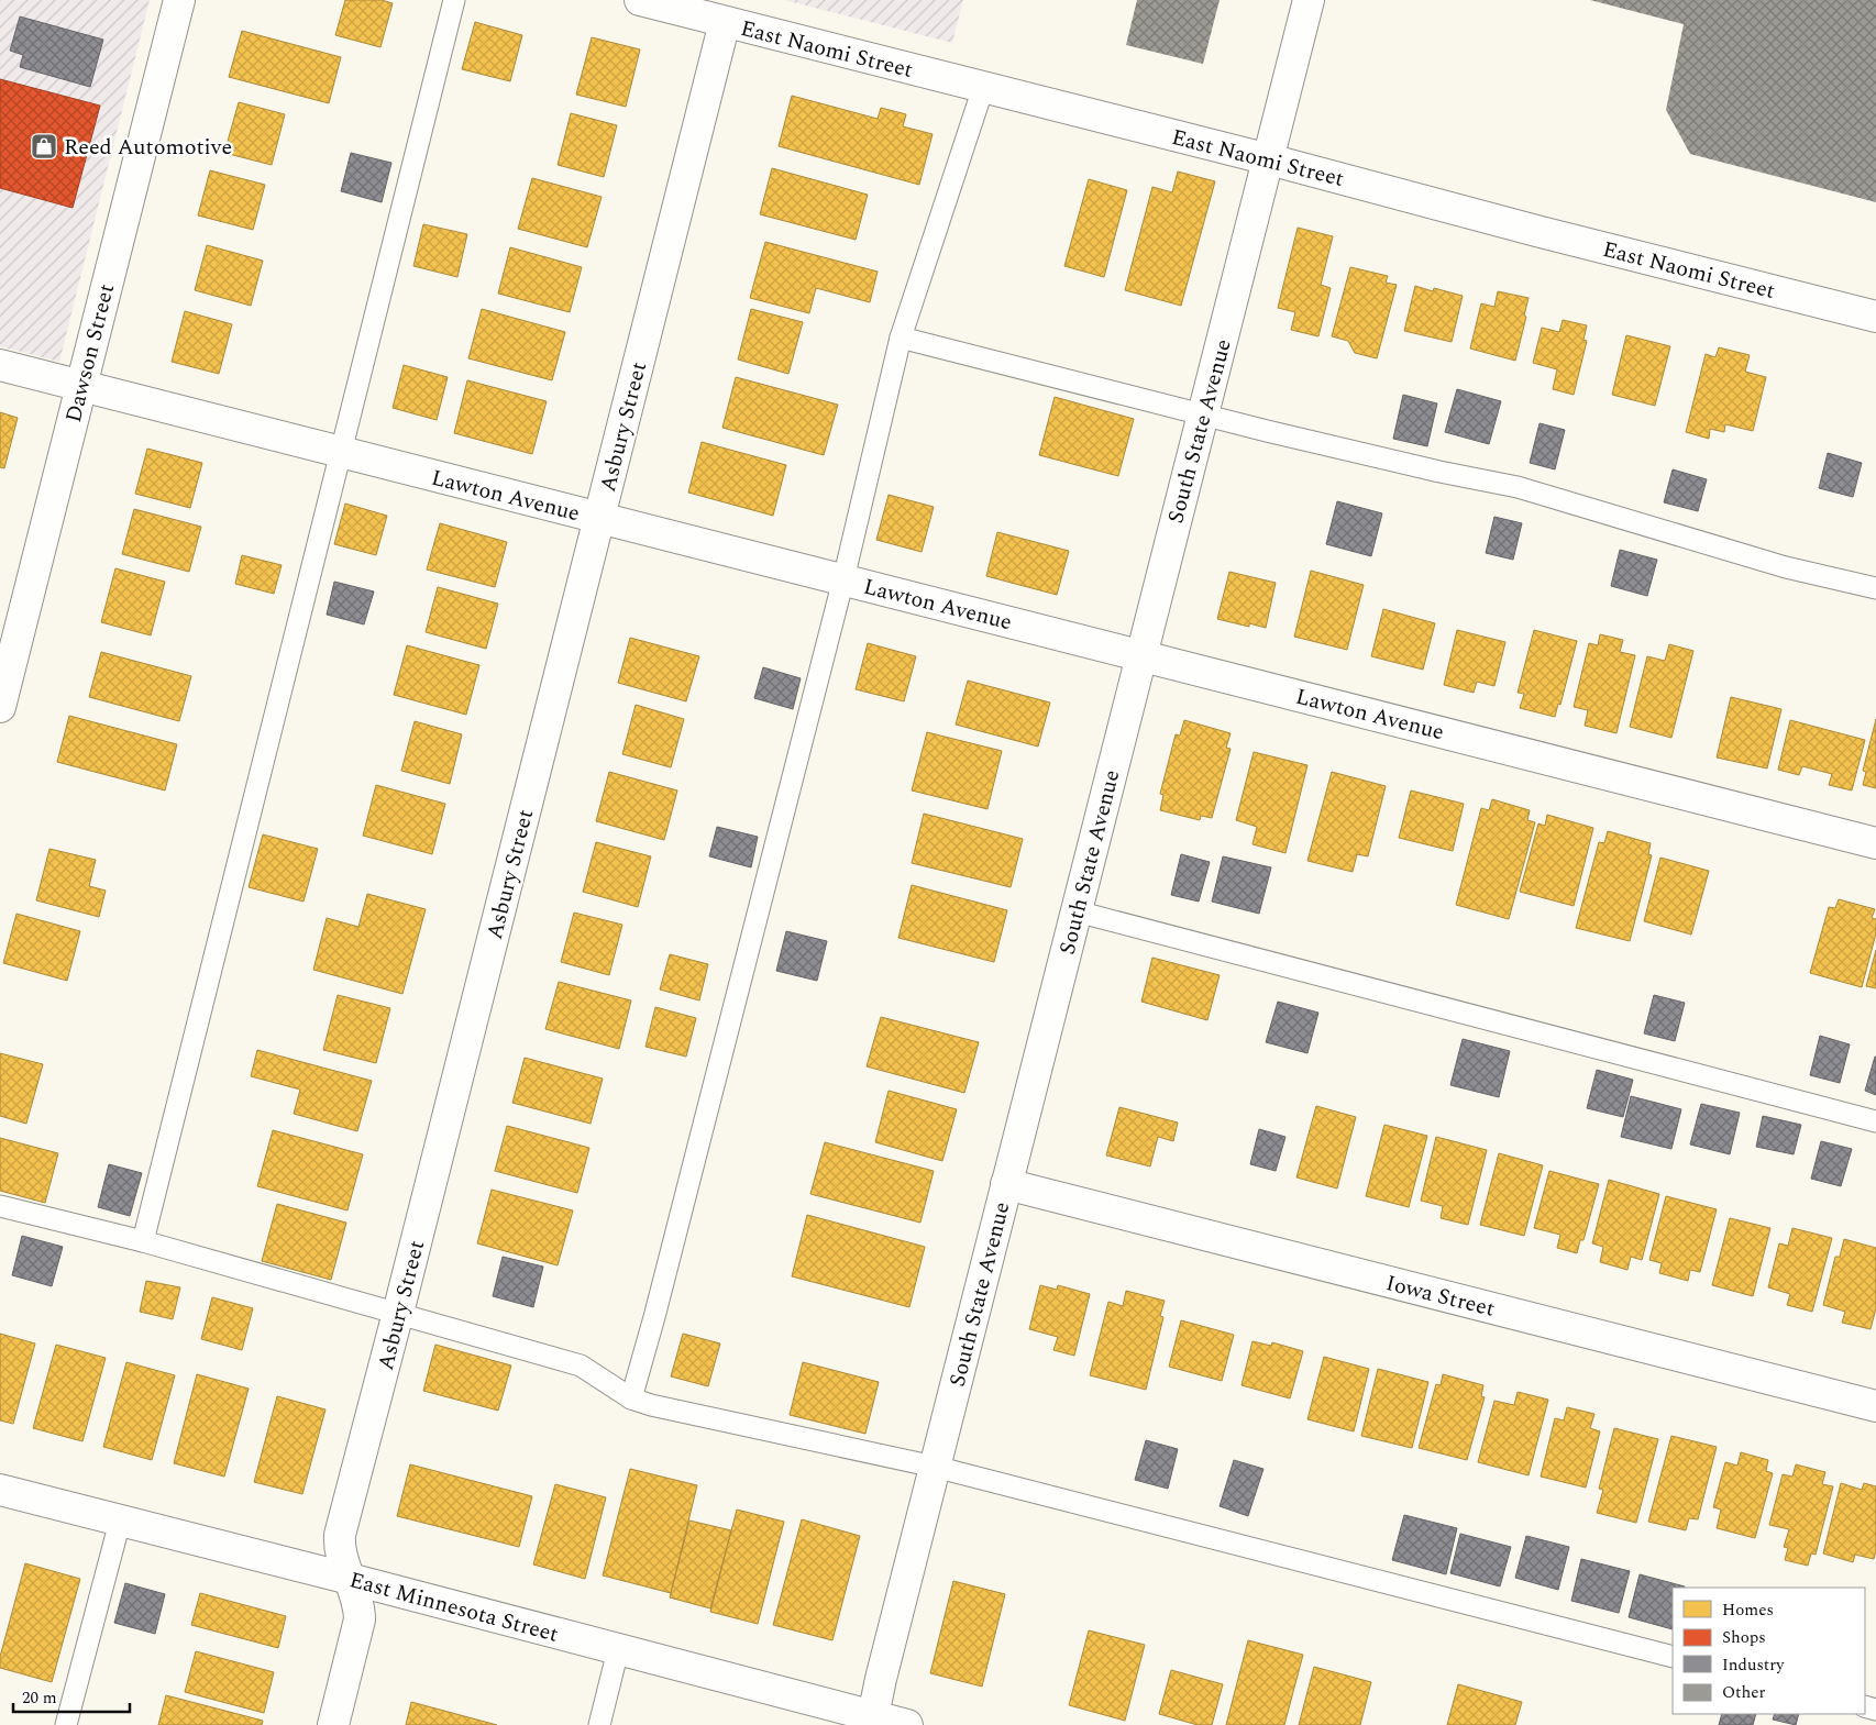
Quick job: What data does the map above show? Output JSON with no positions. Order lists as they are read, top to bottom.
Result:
{
  "streets": {
    "street": [
      "East Naomi Street",
      "Dawson Street",
      "Asbury Street",
      "South State Avenue",
      "Lawton Avenue",
      "Iowa Street",
      "East Minnesota Street"
    ]
  },
  "crossings": [
    ["East Naomi Street", "Asbury Street"],
    ["East Naomi Street", "South State Avenue"],
    ["Dawson Street", "Lawton Avenue"],
    ["Asbury Street", "Lawton Avenue"],
    ["Asbury Street", "East Minnesota Street"],
    ["South State Avenue", "Lawton Avenue"],
    ["South State Avenue", "Iowa Street"],
    ["South State Avenue", "East Minnesota Street"]
  ],
  "places": {
    "shop": ["Reed Automotive"]
  },
  "legend": [
    "Homes",
    "Shops",
    "Industry",
    "Other"
  ],
  "scale_bar": "20 m"
}
